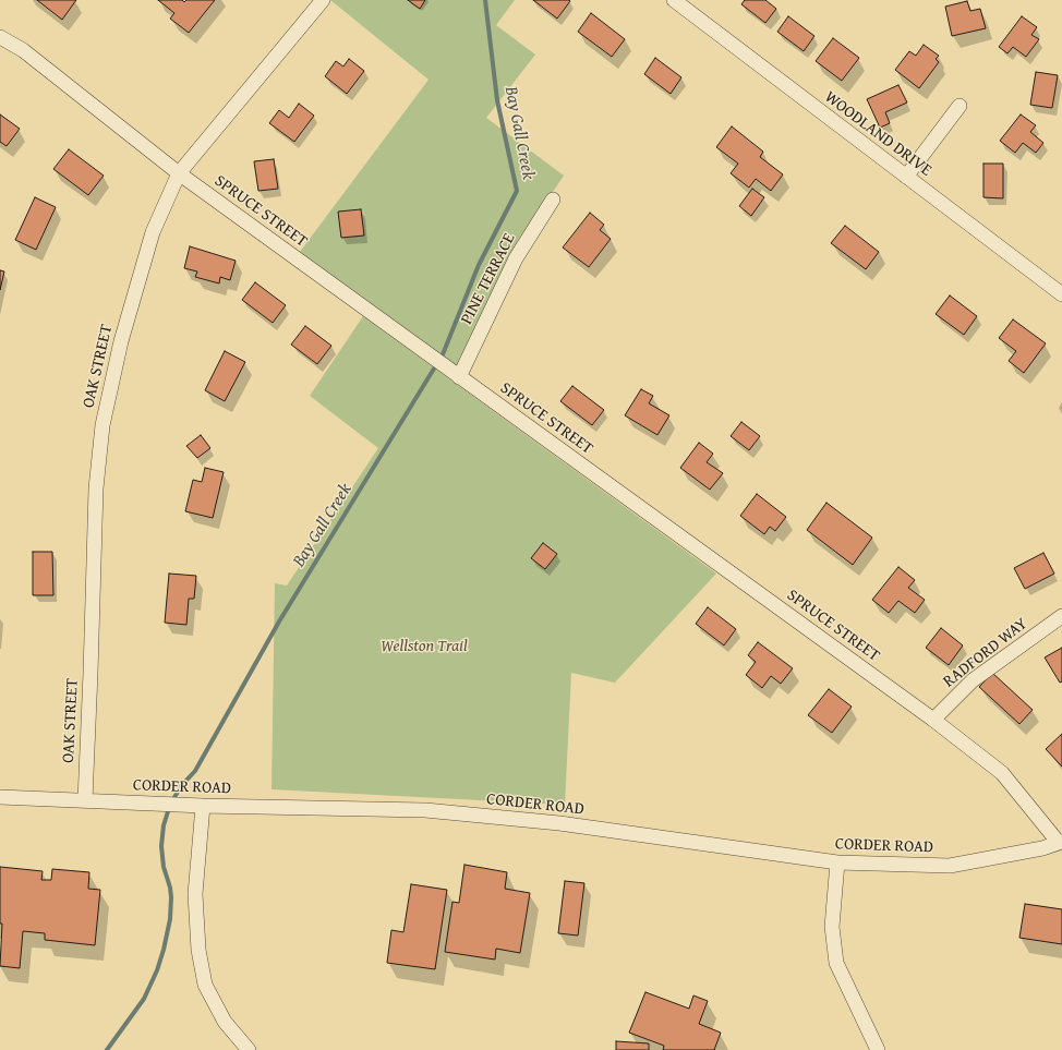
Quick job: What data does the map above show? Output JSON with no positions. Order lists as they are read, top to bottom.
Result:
{
  "streets": {
    "street": [
      "WOODLAND DRIVE",
      "SPRUCE STREET",
      "PINE TERRACE",
      "OAK STREET",
      "RADFORD WAY",
      "CORDER ROAD"
    ]
  },
  "crossings": [
    ["SPRUCE STREET", "PINE TERRACE"],
    ["SPRUCE STREET", "OAK STREET"],
    ["SPRUCE STREET", "RADFORD WAY"],
    ["SPRUCE STREET", "CORDER ROAD"],
    ["OAK STREET", "CORDER ROAD"]
  ],
  "water": ["Bay Gall Creek"],
  "parks": ["Wellston Trail"]
}
